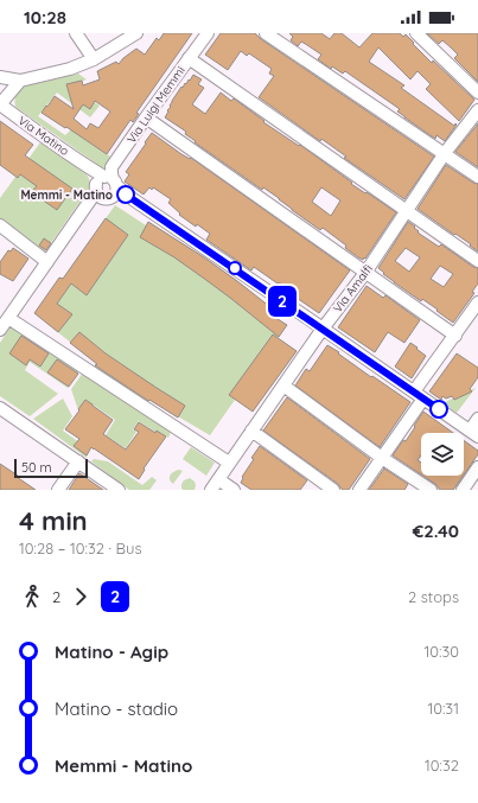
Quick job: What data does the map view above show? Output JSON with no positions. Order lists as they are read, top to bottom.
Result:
{
  "streets": {
    "street": ["Via Luigi Memmi", "Via Matino", "Via Amalfi"]
  },
  "crossings": [
    ["Via Luigi Memmi", "Via Matino"],
    ["Via Matino", "Via Amalfi"]
  ],
  "places": ["Memmi - Matino"],
  "lines": ["bus line 2"],
  "scale_bar": "50 m",
  "page": {
    "status": "10:28",
    "on_map": "2",
    "scale": "50 m",
    "heading": ["4 min", "10:28 – 10:32 · Bus", "€2.40"],
    "legs": ["2", "2", "2 stops"],
    "list": [
      {
        "name": "Matino - Agip",
        "value": "10:30"
      },
      {
        "name": "Matino - stadio",
        "value": "10:31"
      },
      {
        "name": "Memmi - Matino",
        "value": "10:32"
      }
    ]
  }
}
